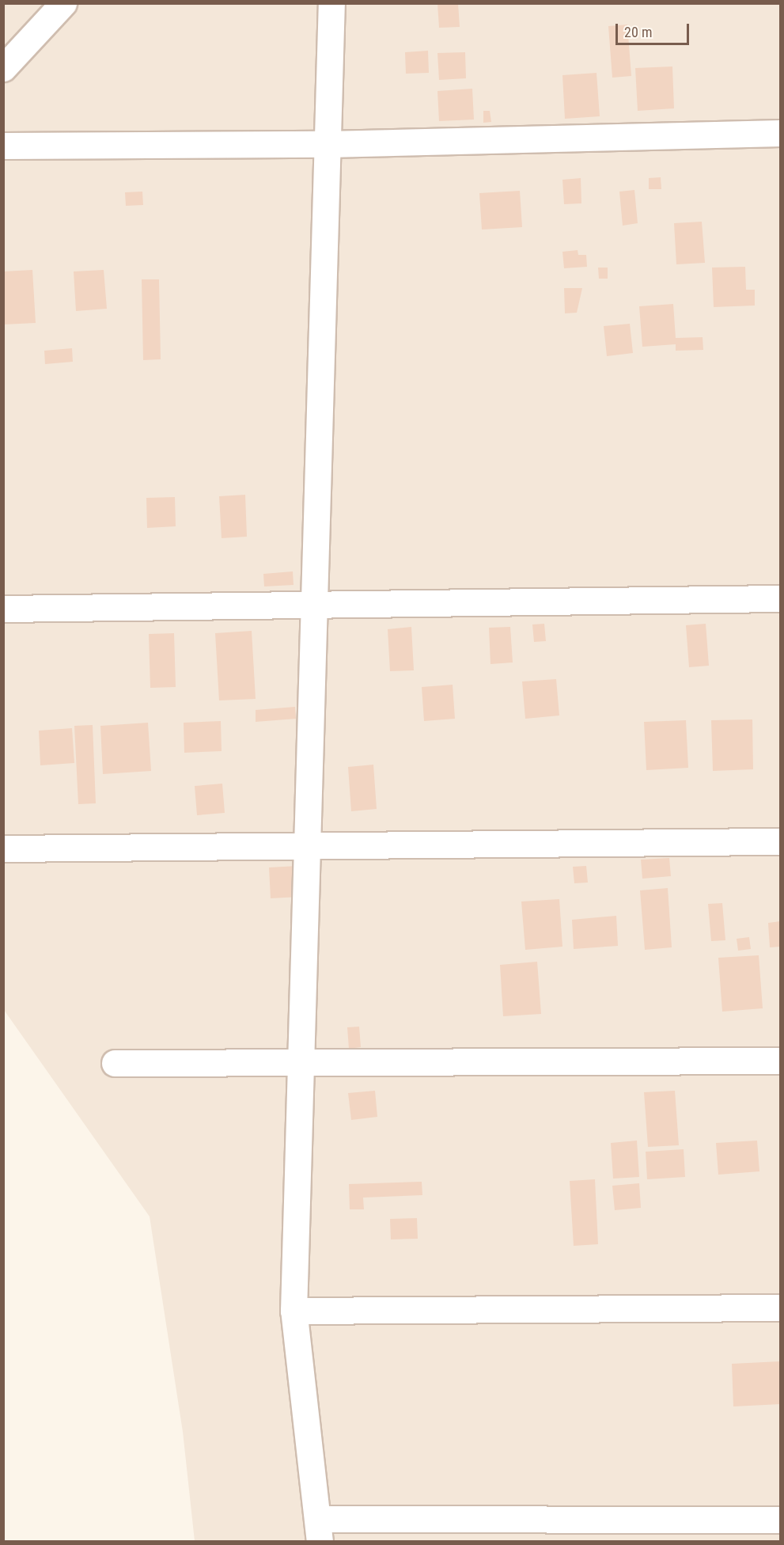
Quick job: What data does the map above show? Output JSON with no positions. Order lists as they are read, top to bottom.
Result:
{
  "scale_bar": "20 m"
}
